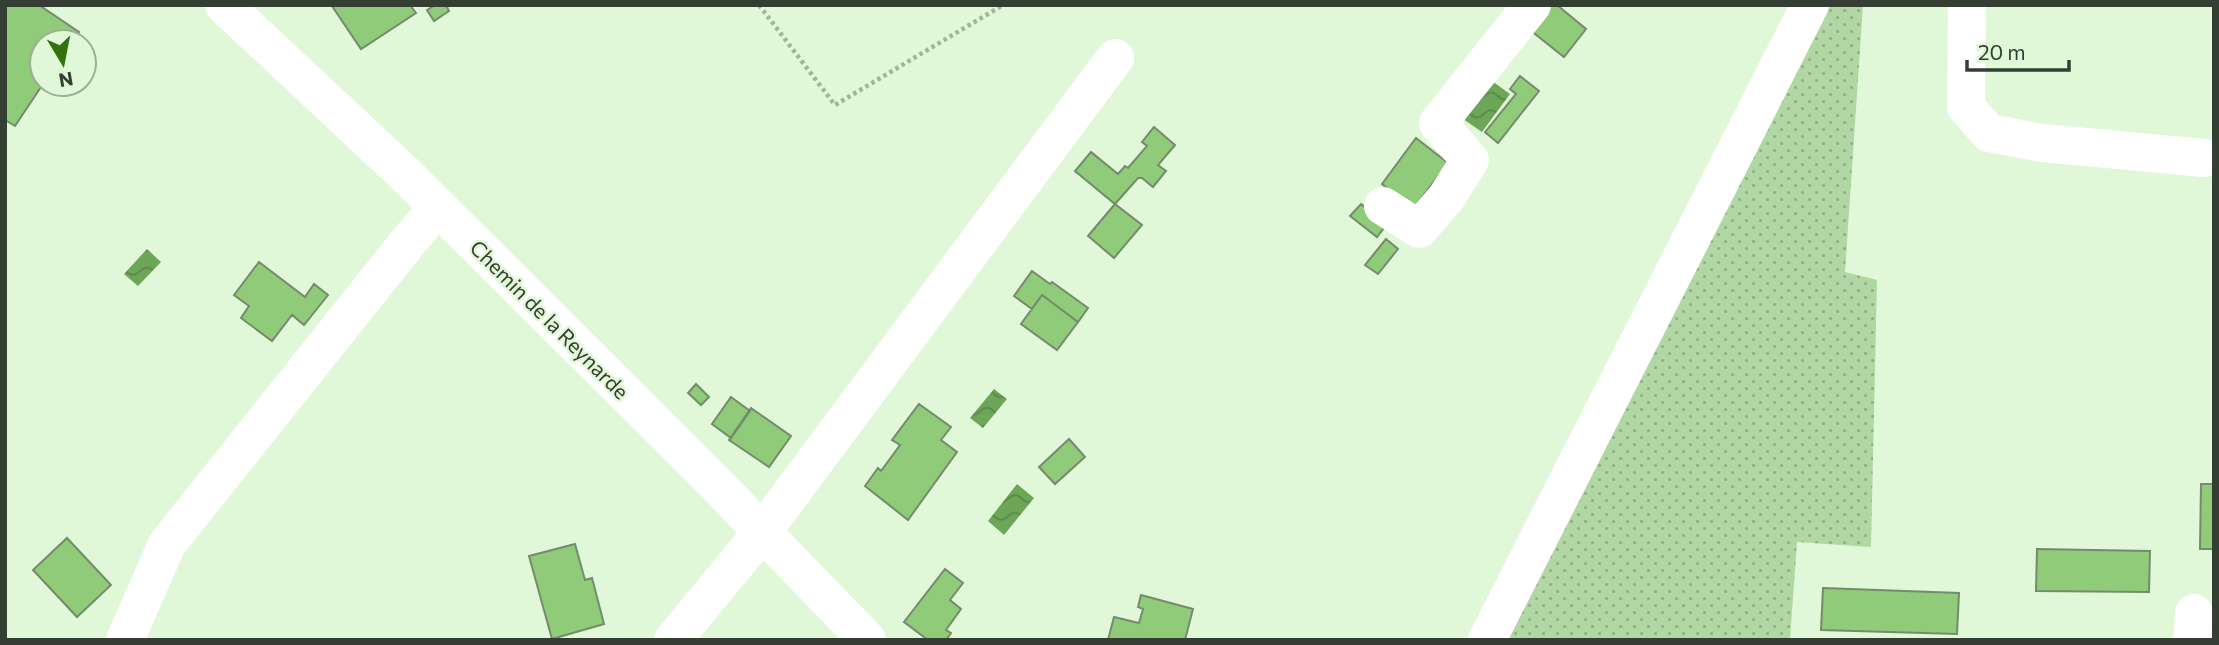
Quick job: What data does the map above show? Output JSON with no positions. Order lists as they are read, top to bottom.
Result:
{
  "streets": {
    "street": ["Chemin de la Reynarde"]
  },
  "scale_bar": "20 m",
  "north": "bottom"
}
